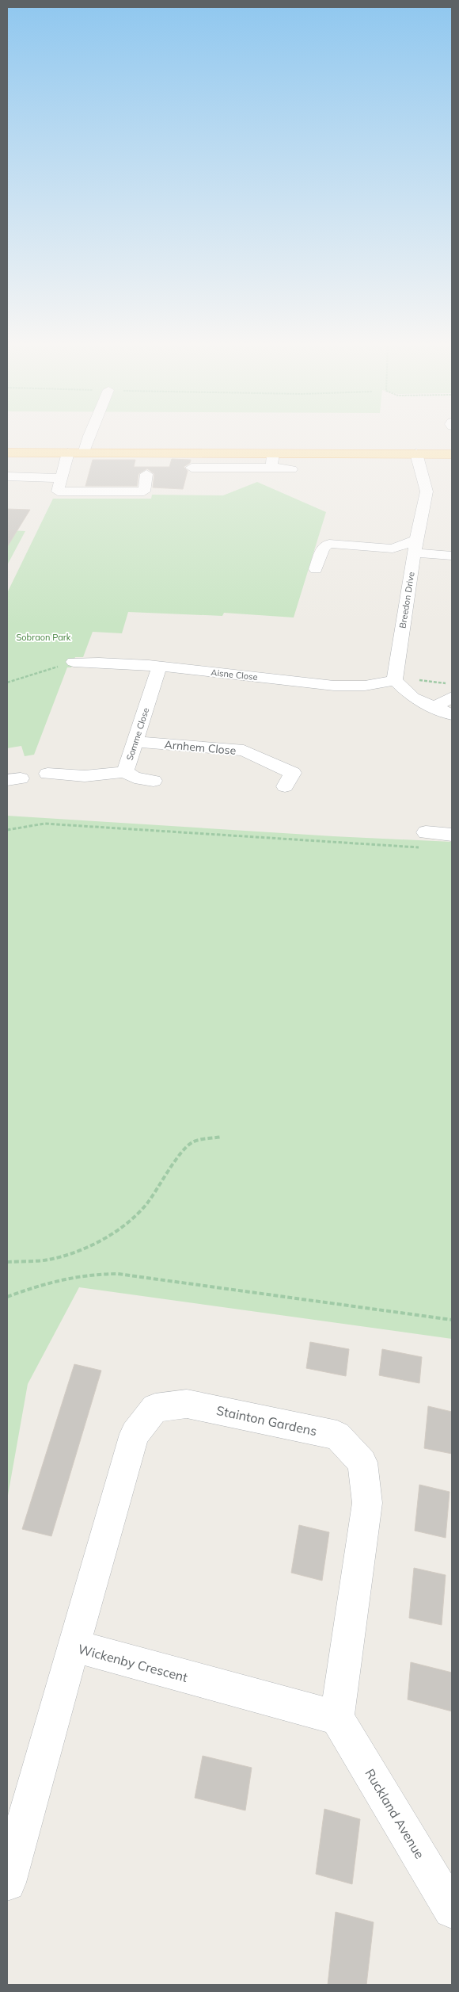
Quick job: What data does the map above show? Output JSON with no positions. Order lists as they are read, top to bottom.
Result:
{
  "streets": {
    "street": [
      "Breedon Drive",
      "Aisne Close",
      "Somme Close",
      "Arnhem Close",
      "Stainton Gardens",
      "Wickenby Crescent",
      "Ruckland Avenue"
    ]
  },
  "crossings": [
    ["Breedon Drive", "Aisne Close"],
    ["Aisne Close", "Somme Close"],
    ["Somme Close", "Arnhem Close"],
    ["Stainton Gardens", "Wickenby Crescent"],
    ["Stainton Gardens", "Ruckland Avenue"],
    ["Wickenby Crescent", "Ruckland Avenue"]
  ],
  "parks": ["Sobraon Park"]
}
